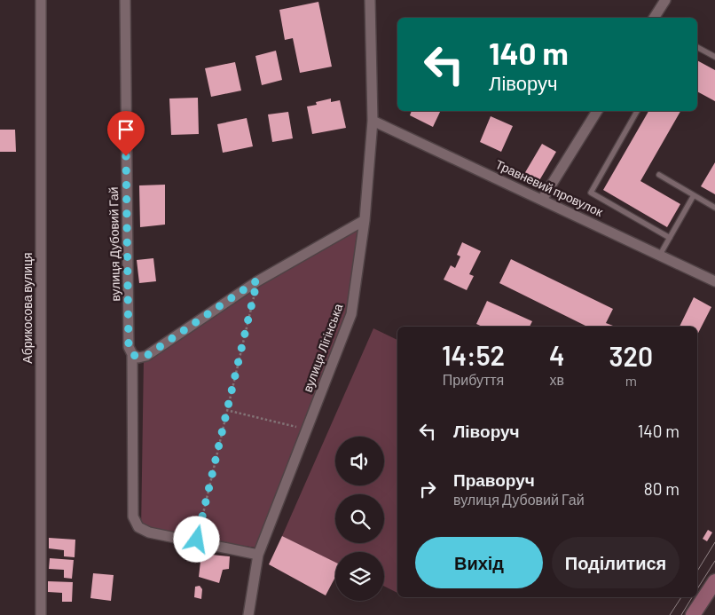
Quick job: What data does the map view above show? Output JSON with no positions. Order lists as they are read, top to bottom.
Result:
{
  "streets": {
    "street": [
      "Травневий провулок",
      "вулиця Дубовий Гай",
      "Абрикосова вулиця",
      "вулиця Лігінська"
    ]
  },
  "crossings": [
    ["Травневий провулок", "вулиця Лігінська"],
    ["вулиця Дубовий Гай", "вулиця Лігінська"]
  ],
  "page": {
    "turn": ["140 m", "Ліворуч"],
    "eta": [
      "14:52",
      "Прибуття",
      "4",
      "хв",
      "320",
      "m"
    ],
    "list": [
      {
        "name": "Ліворуч",
        "value": "140 m"
      },
      {
        "name": "Праворуч",
        "note": "вулиця Дубовий Гай",
        "value": "80 m"
      }
    ],
    "buttons": ["Вихід", "Поділитися"]
  }
}
